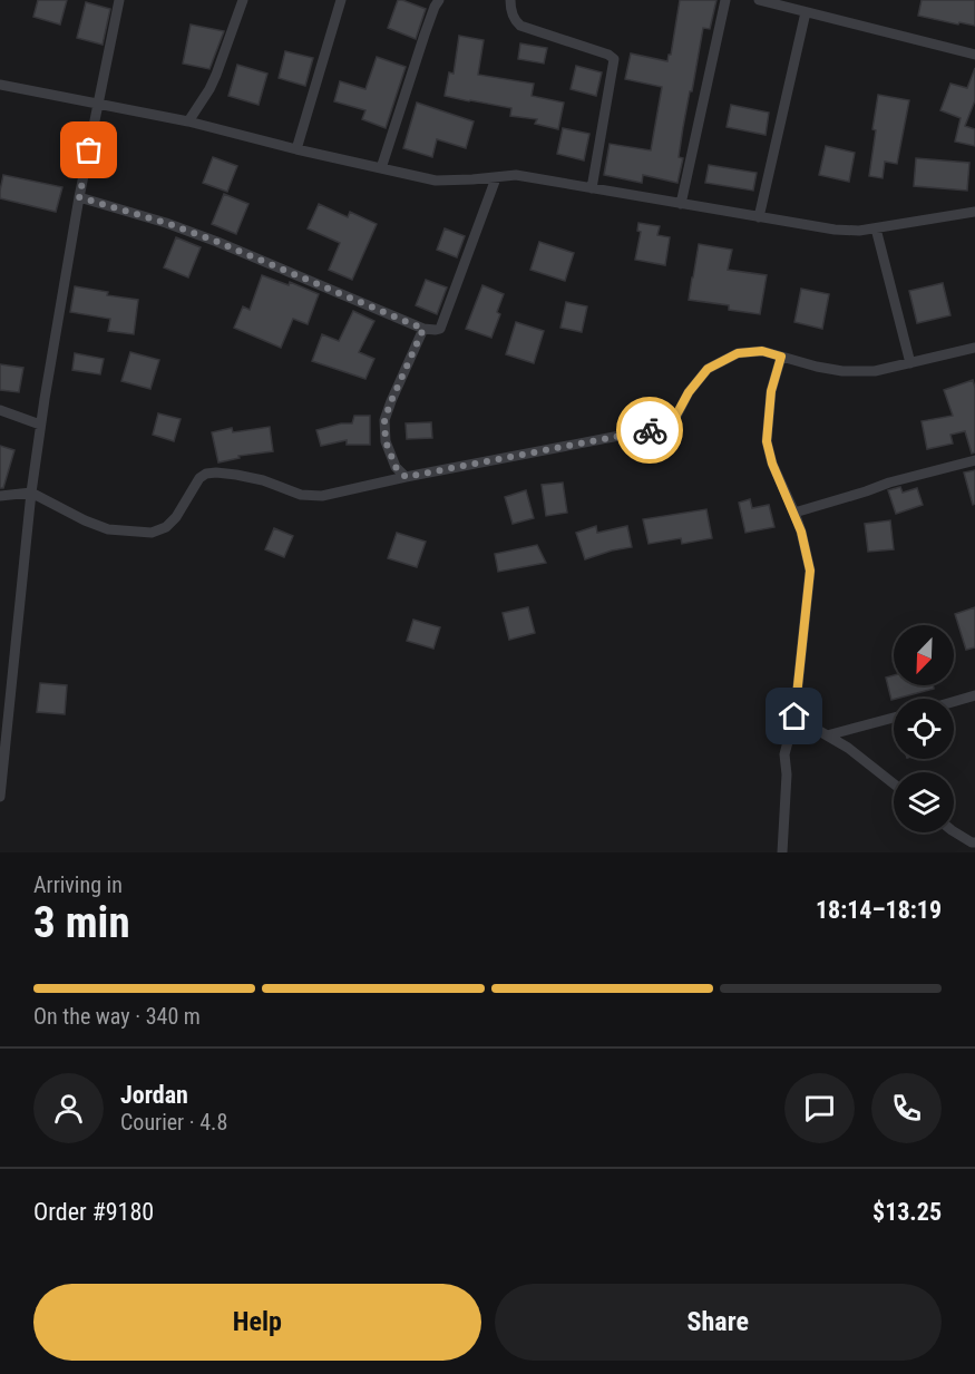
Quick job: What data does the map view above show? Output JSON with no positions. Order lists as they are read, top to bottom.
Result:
{
  "north": "bottom left",
  "page": {
    "heading": ["3 min", "Arriving in", "18:14–18:19"],
    "panel": [
      "Jordan",
      "Courier · 4.8",
      "Order #9180",
      "$13.25"
    ],
    "bar": "On the way · 340 m",
    "buttons": ["Help", "Share"]
  }
}
